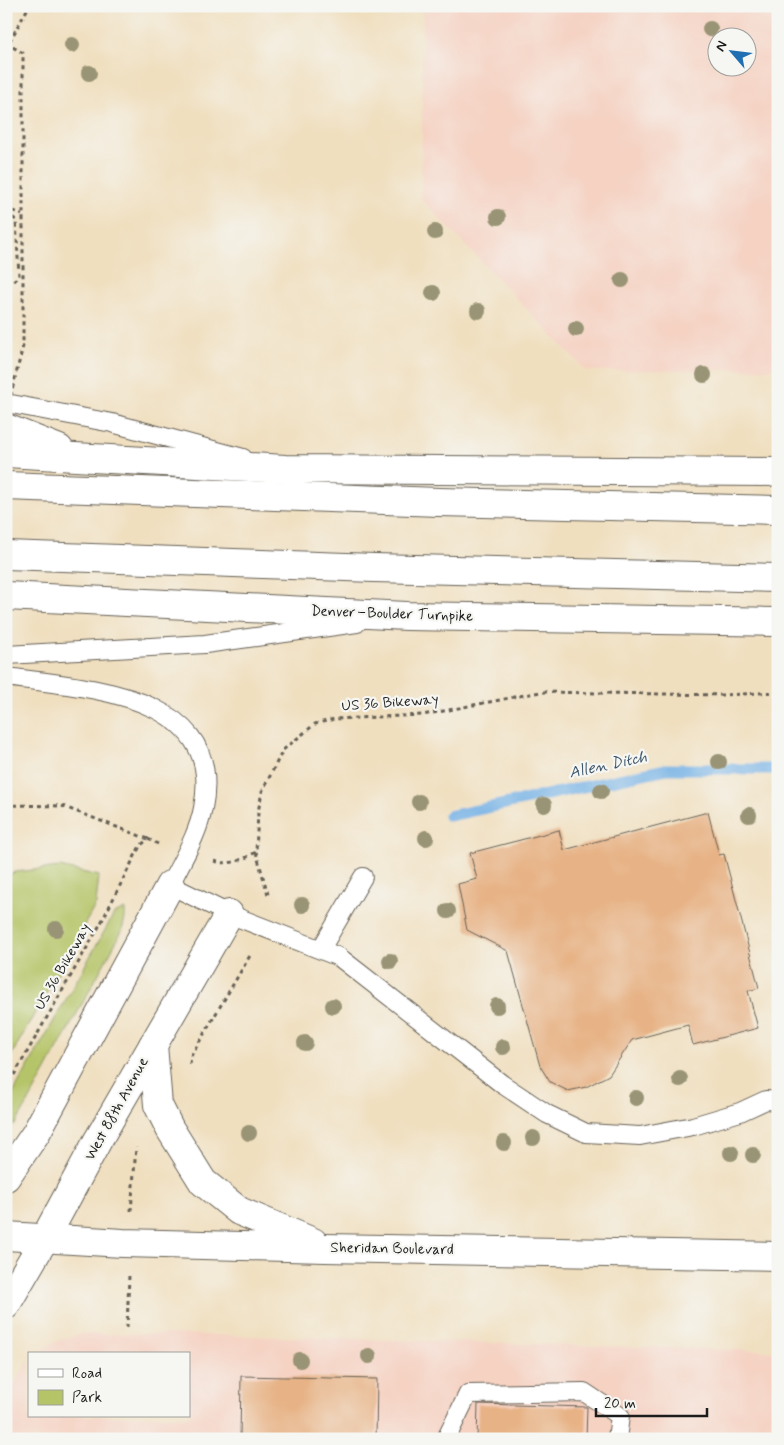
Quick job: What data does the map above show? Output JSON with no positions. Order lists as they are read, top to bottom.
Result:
{
  "streets": {
    "main road": ["Denver–Boulder Turnpike", "West 88th Avenue", "Sheridan Boulevard"],
    "path": ["US 36 Bikeway"]
  },
  "crossings": [
    ["West 88th Avenue", "Sheridan Boulevard"]
  ],
  "water": ["Allen Ditch"],
  "legend": ["Road", "Park"],
  "scale_bar": "20 m",
  "north": "top left"
}
